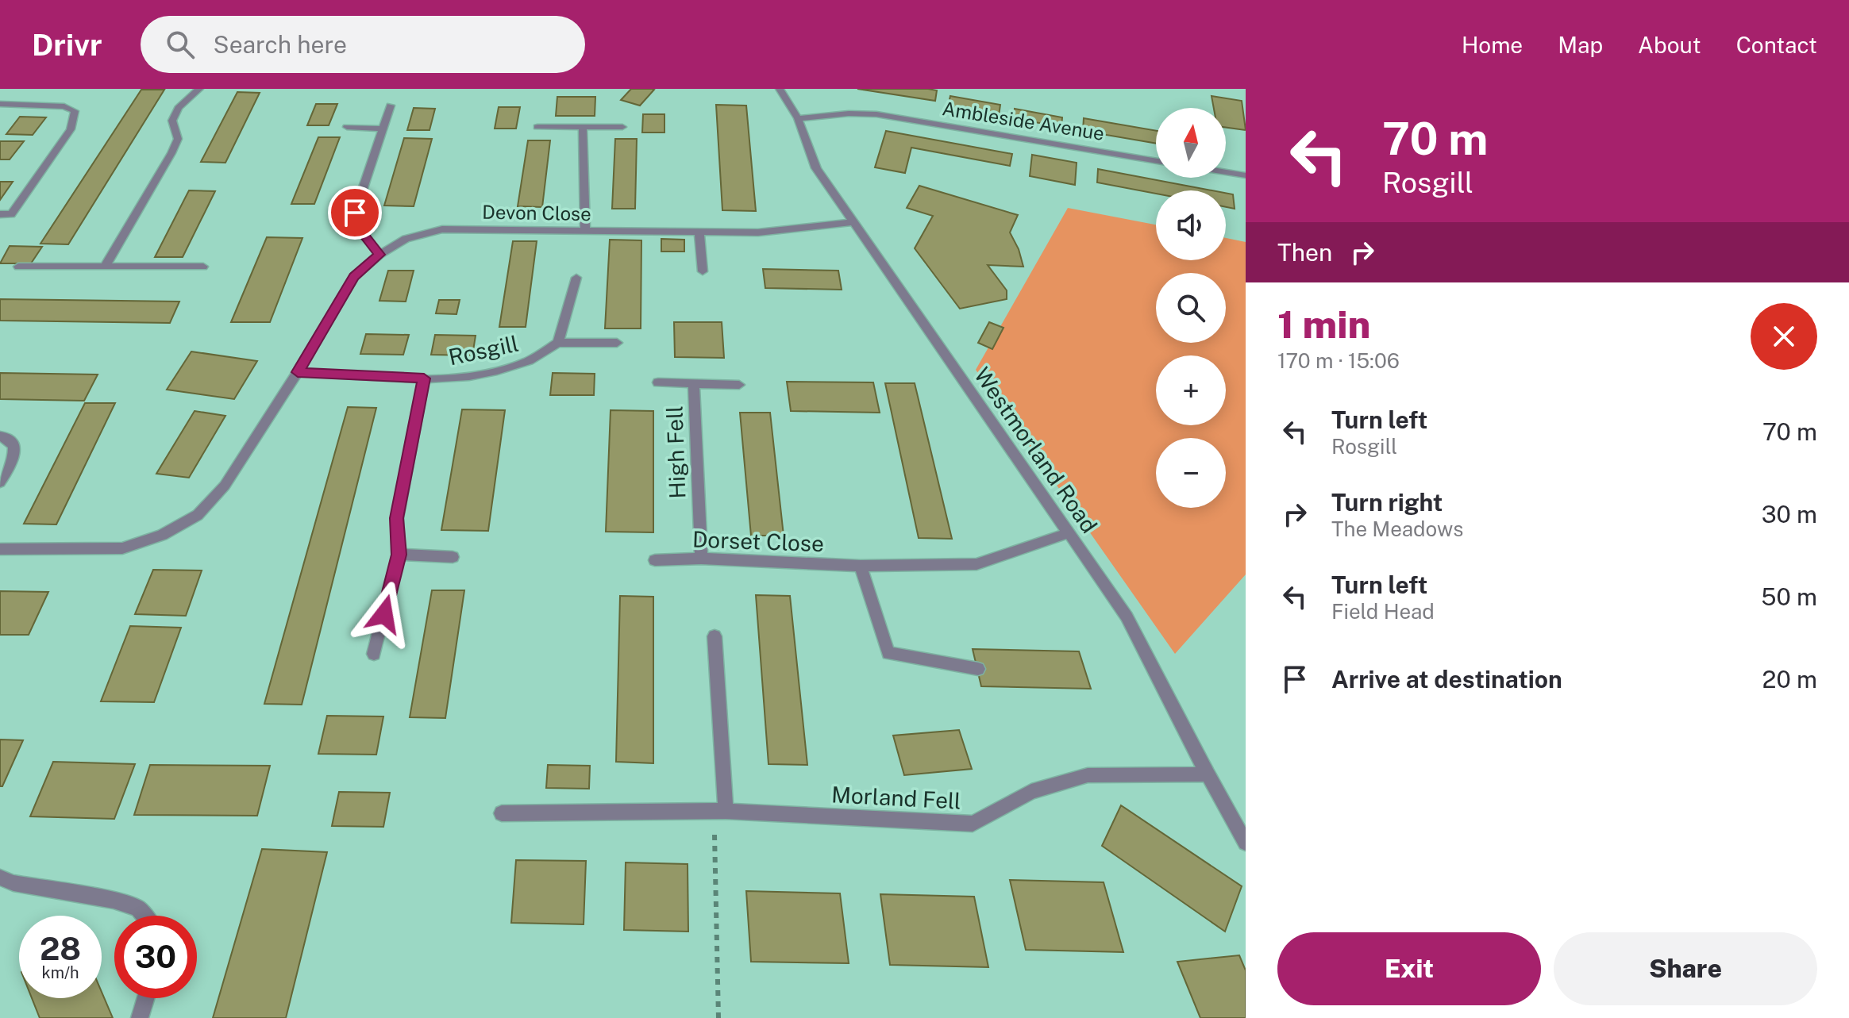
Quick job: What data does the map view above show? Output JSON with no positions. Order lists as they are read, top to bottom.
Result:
{
  "streets": {
    "street": [
      "Ambleside Avenue",
      "Devon Close",
      "Rosgill",
      "Westmorland Road",
      "High Fell",
      "Dorset Close",
      "Morland Fell"
    ]
  },
  "crossings": [
    ["Ambleside Avenue", "Westmorland Road"],
    ["Devon Close", "Rosgill"],
    ["Devon Close", "Westmorland Road"],
    ["Westmorland Road", "Dorset Close"],
    ["Westmorland Road", "Morland Fell"],
    ["High Fell", "Dorset Close"]
  ],
  "north": "top",
  "page": {
    "header": "Drivr",
    "search": "Search here",
    "nav": [
      "Home",
      "Map",
      "About",
      "Contact"
    ],
    "turn": ["70 m", "Rosgill"],
    "map_buttons": ["+", "−"],
    "then": "Then",
    "heading": ["1 min", "170 m · 15:06"],
    "list": [
      {
        "name": "Turn left",
        "note": "Rosgill",
        "value": "70 m"
      },
      {
        "name": "Turn right",
        "note": "The Meadows",
        "value": "30 m"
      },
      {
        "name": "Turn left",
        "note": "Field Head",
        "value": "50 m"
      },
      {
        "name": "Arrive at destination",
        "value": "20 m"
      }
    ],
    "speed": "28 km/h",
    "limit": "30",
    "buttons": ["Exit", "Share"]
  }
}
